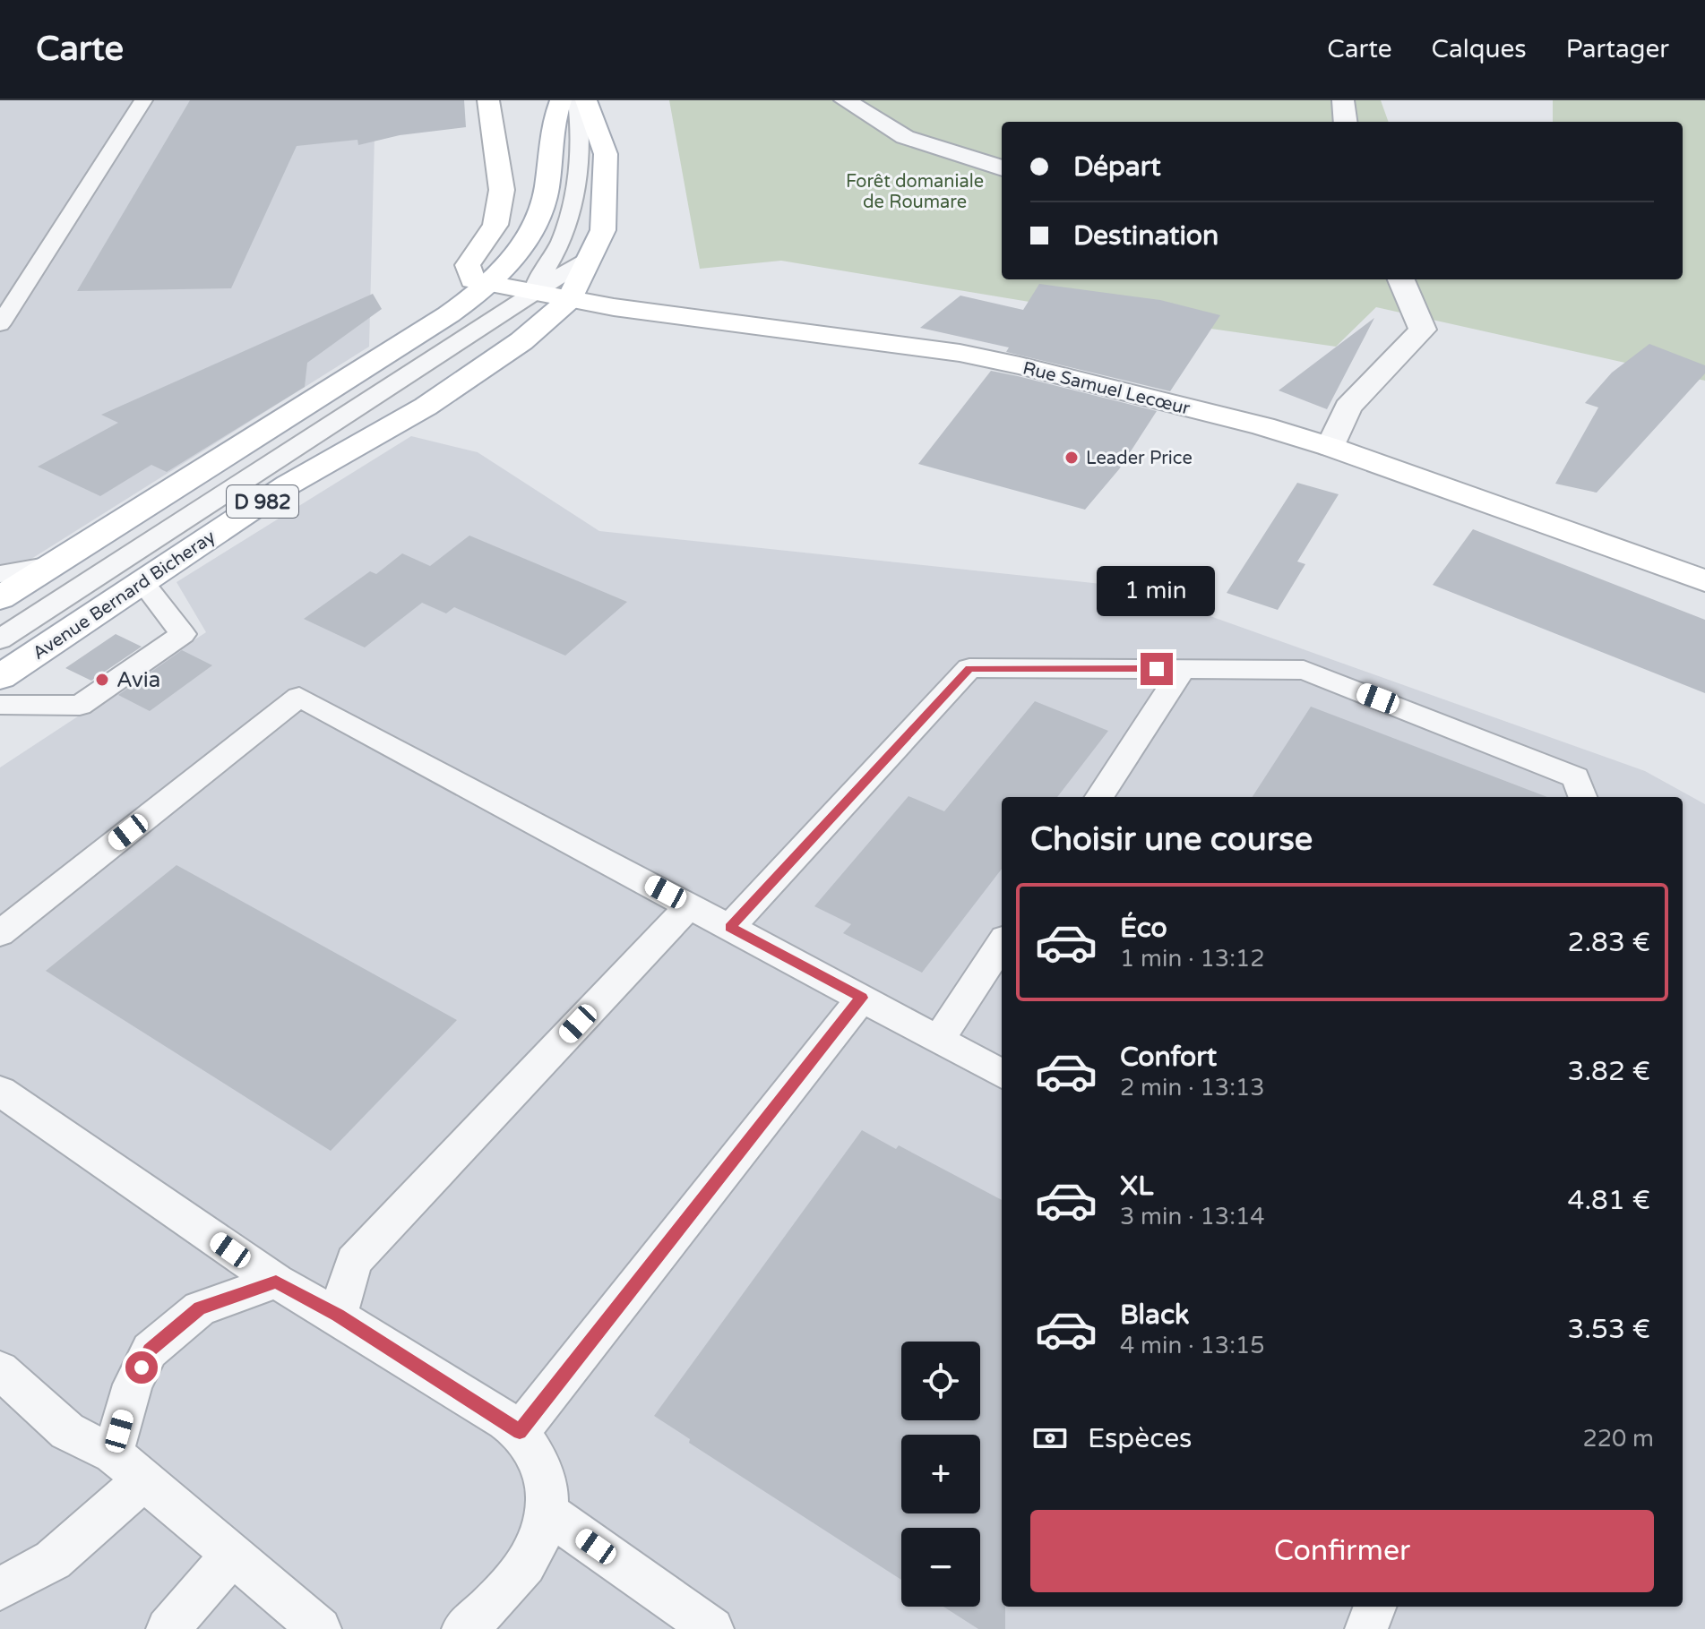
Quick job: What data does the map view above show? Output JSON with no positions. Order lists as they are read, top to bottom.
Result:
{
  "streets": {
    "main road": ["Rue Samuel Lecœur", "D 982", "Avenue Bernard Bicheray"]
  },
  "crossings": [
    ["Rue Samuel Lecœur", "D 982"],
    ["Rue Samuel Lecœur", "Avenue Bernard Bicheray"],
    ["D 982", "Avenue Bernard Bicheray"]
  ],
  "parks": ["Forêt domaniale de Roumare"],
  "places": ["Leader Price", "Avia"],
  "page": {
    "header": "Carte",
    "nav": ["Carte", "Calques", "Partager"],
    "banner": ["Départ", "Destination"],
    "bubble": "1 min",
    "heading": "Choisir une course",
    "list": [
      {
        "name": "Éco",
        "note": "1 min · 13:12",
        "value": "2.83 €"
      },
      {
        "name": "Confort",
        "note": "2 min · 13:13",
        "value": "3.82 €"
      },
      {
        "name": "XL",
        "note": "3 min · 13:14",
        "value": "4.81 €"
      },
      {
        "name": "Black",
        "note": "4 min · 13:15",
        "value": "3.53 €"
      }
    ],
    "map_buttons": ["+", "−"],
    "pay": ["Espèces", "220 m"],
    "buttons": "Confirmer"
  }
}
